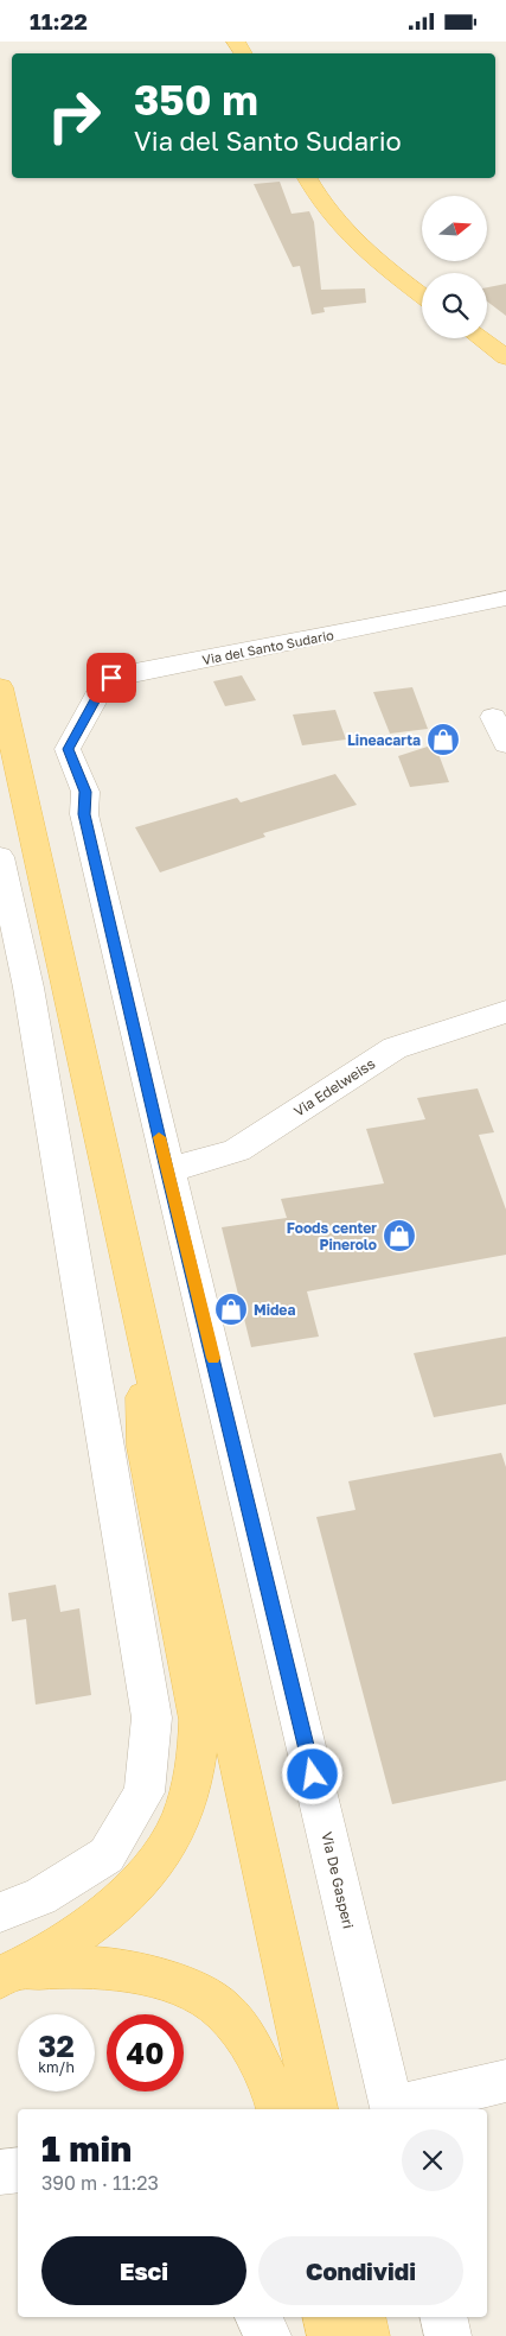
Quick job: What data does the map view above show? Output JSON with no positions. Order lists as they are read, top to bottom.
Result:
{
  "streets": {
    "street": ["Via del Santo Sudario", "Via Edelweiss", "Via De Gasperi"]
  },
  "crossings": [
    ["Via del Santo Sudario", "Via De Gasperi"],
    ["Via Edelweiss", "Via De Gasperi"]
  ],
  "places": {
    "shop": ["Lineacarta", "Foods center Pinerolo", "Midea"]
  },
  "north": "right",
  "page": {
    "status": "11:22",
    "turn": ["350 m", "Via del Santo Sudario"],
    "speed": "32 km/h",
    "limit": "40",
    "heading": ["1 min", "390 m · 11:23"],
    "buttons": ["Esci", "Condividi"]
  }
}
